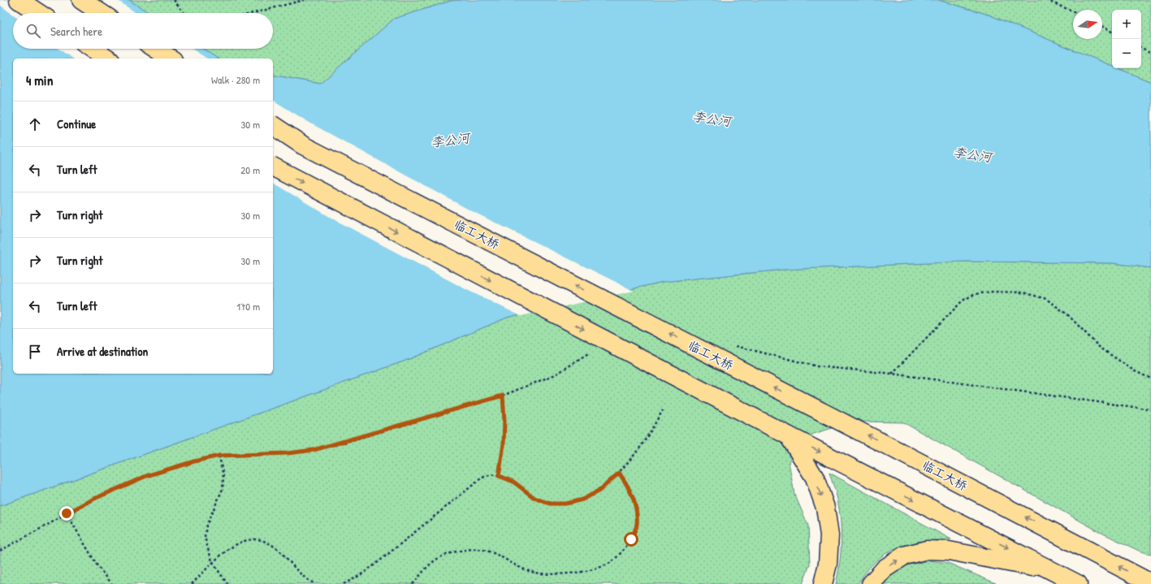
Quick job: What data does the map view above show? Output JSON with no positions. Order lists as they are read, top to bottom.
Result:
{
  "streets": {
    "main road": ["临工大桥"]
  },
  "water": ["李公河"],
  "north": "right",
  "page": {
    "map_buttons": ["+", "−"],
    "search": "Search here",
    "heading": ["4 min", "Walk · 280 m"],
    "list": [
      ["Continue", "30 m"],
      ["Turn left", "20 m"],
      ["Turn right", "30 m"],
      ["Turn right", "30 m"],
      ["Turn left", "170 m"],
      "Arrive at destination"
    ]
  }
}
